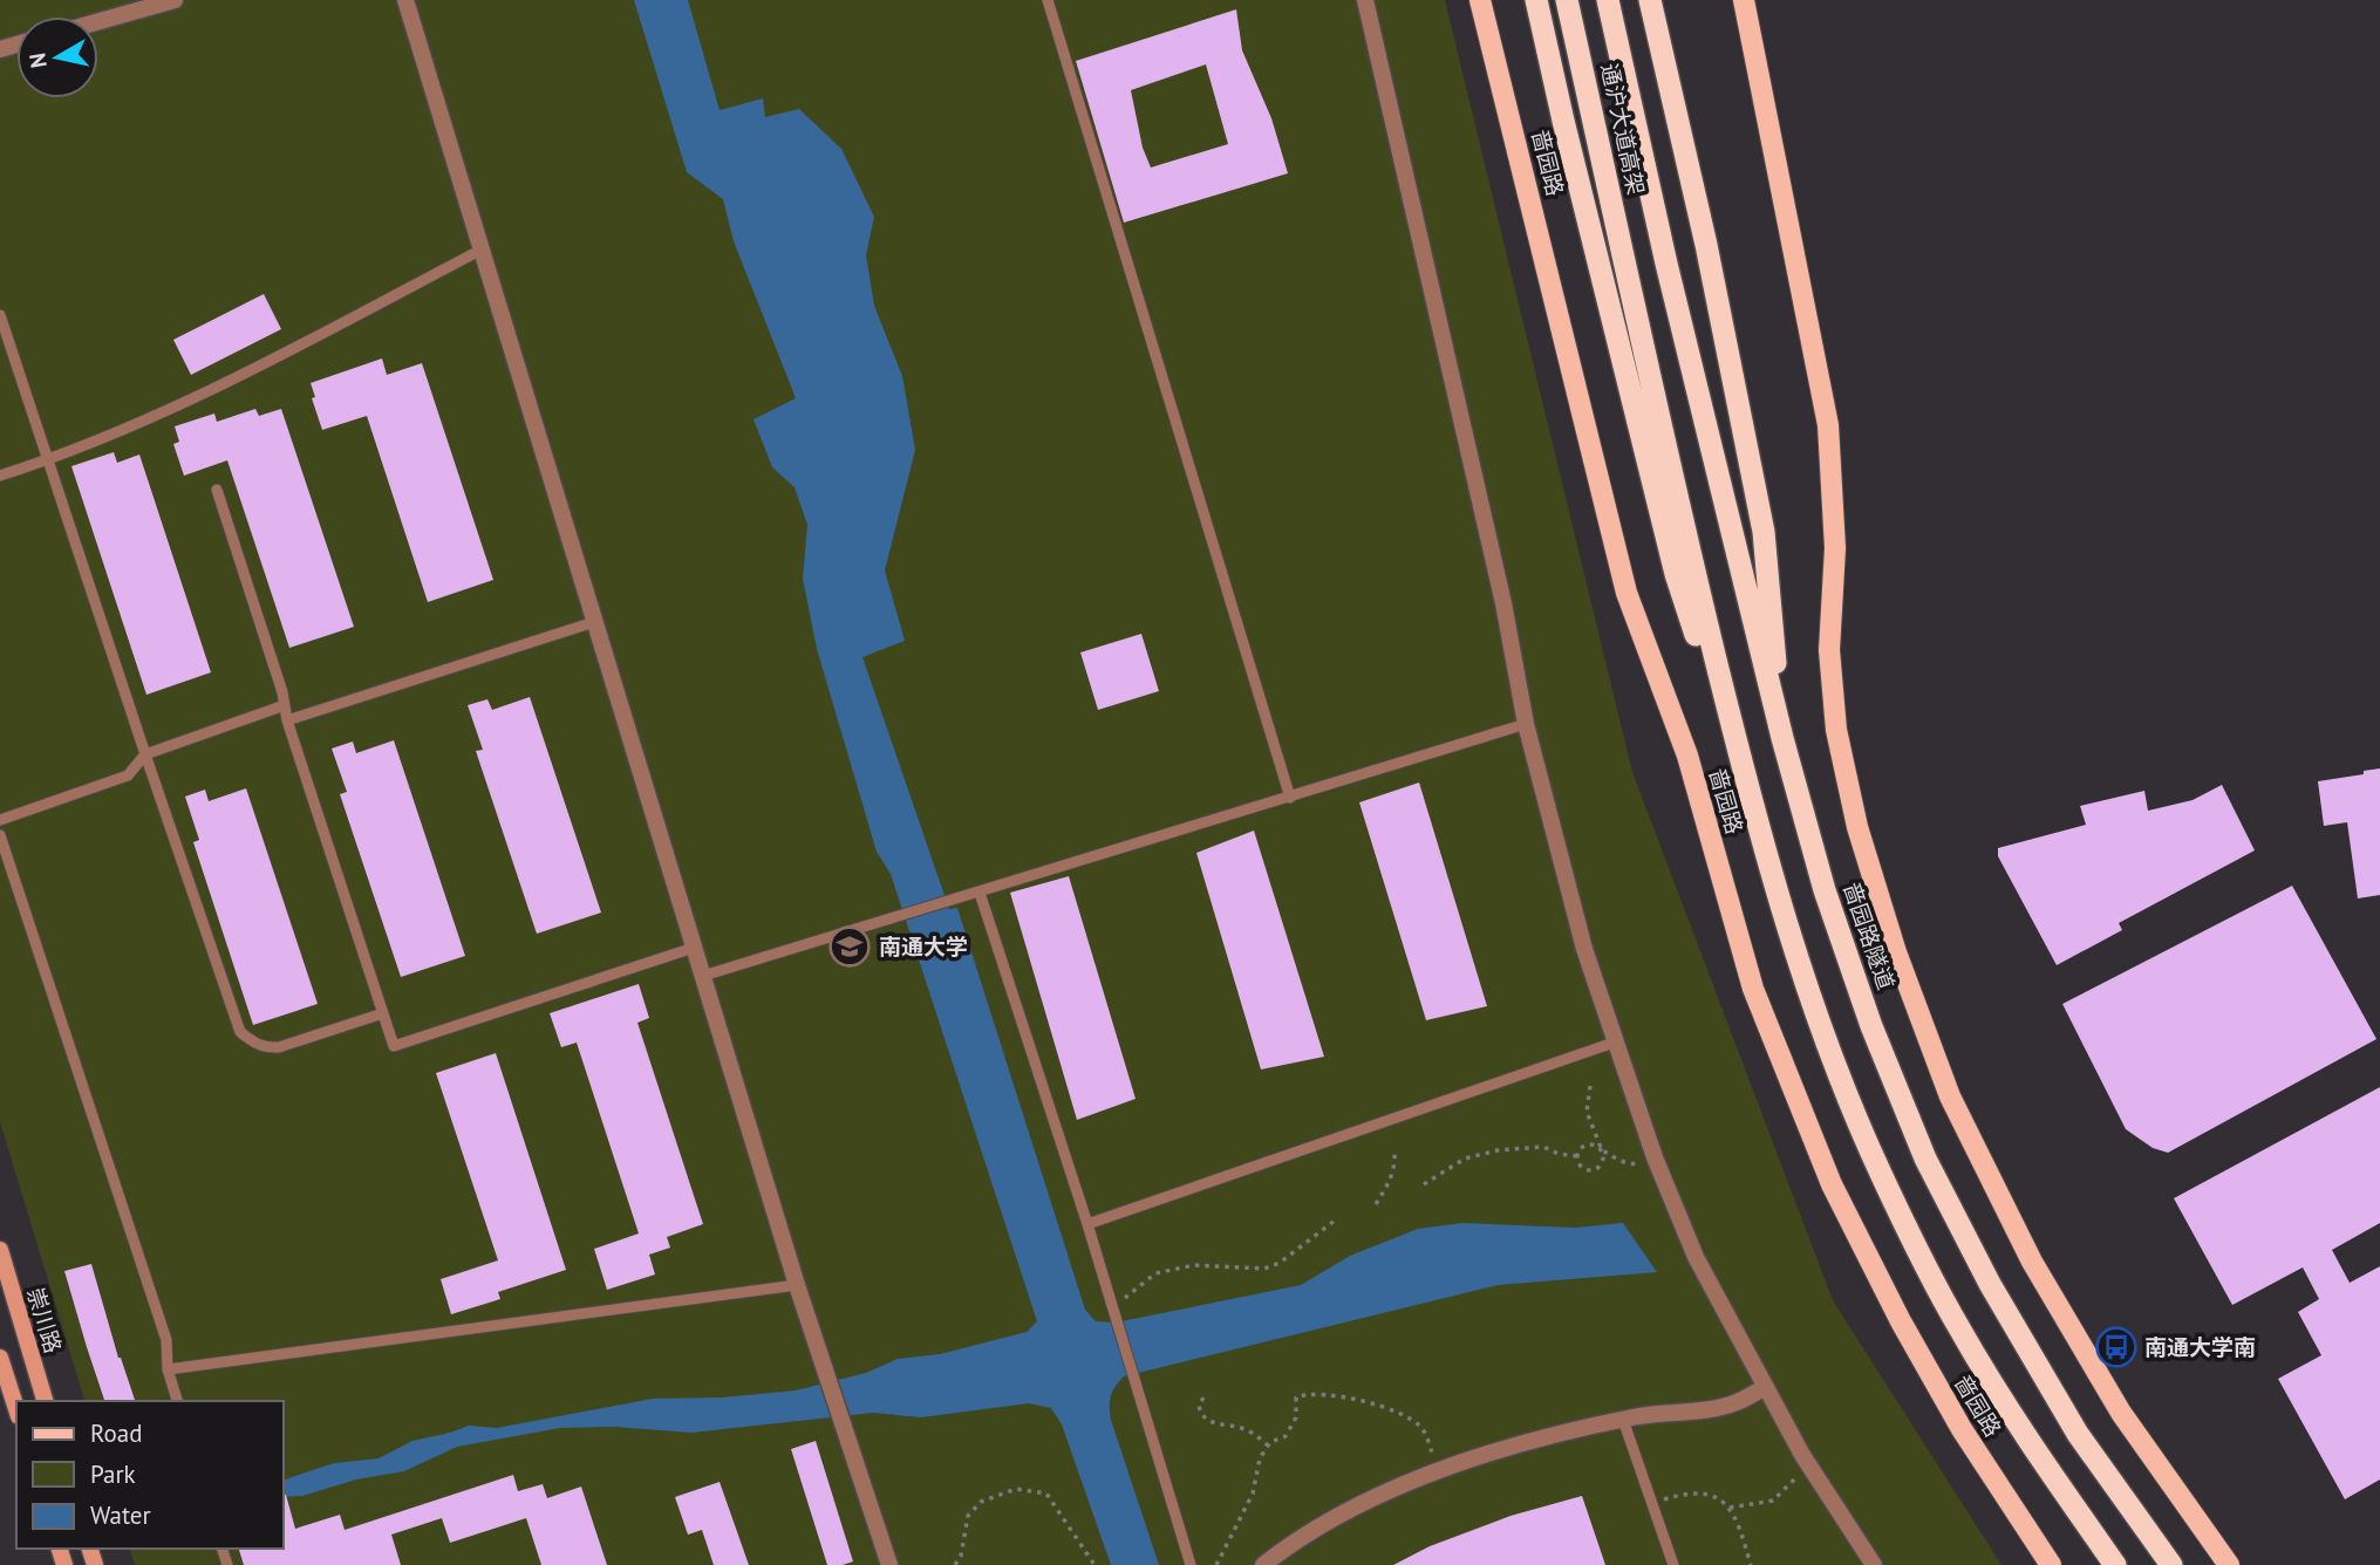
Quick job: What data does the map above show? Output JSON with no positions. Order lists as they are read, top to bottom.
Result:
{
  "streets": {
    "highway": ["通沪大道高架", "啬园路隧道"],
    "main road": ["啬园路", "崇川路"]
  },
  "crossings": [
    ["通沪大道高架", "啬园路隧道"]
  ],
  "places": {
    "school or university": ["南通大学"],
    "bus stop": ["南通大学南"]
  },
  "legend": ["Road", "Park", "Water"],
  "north": "left"
}
